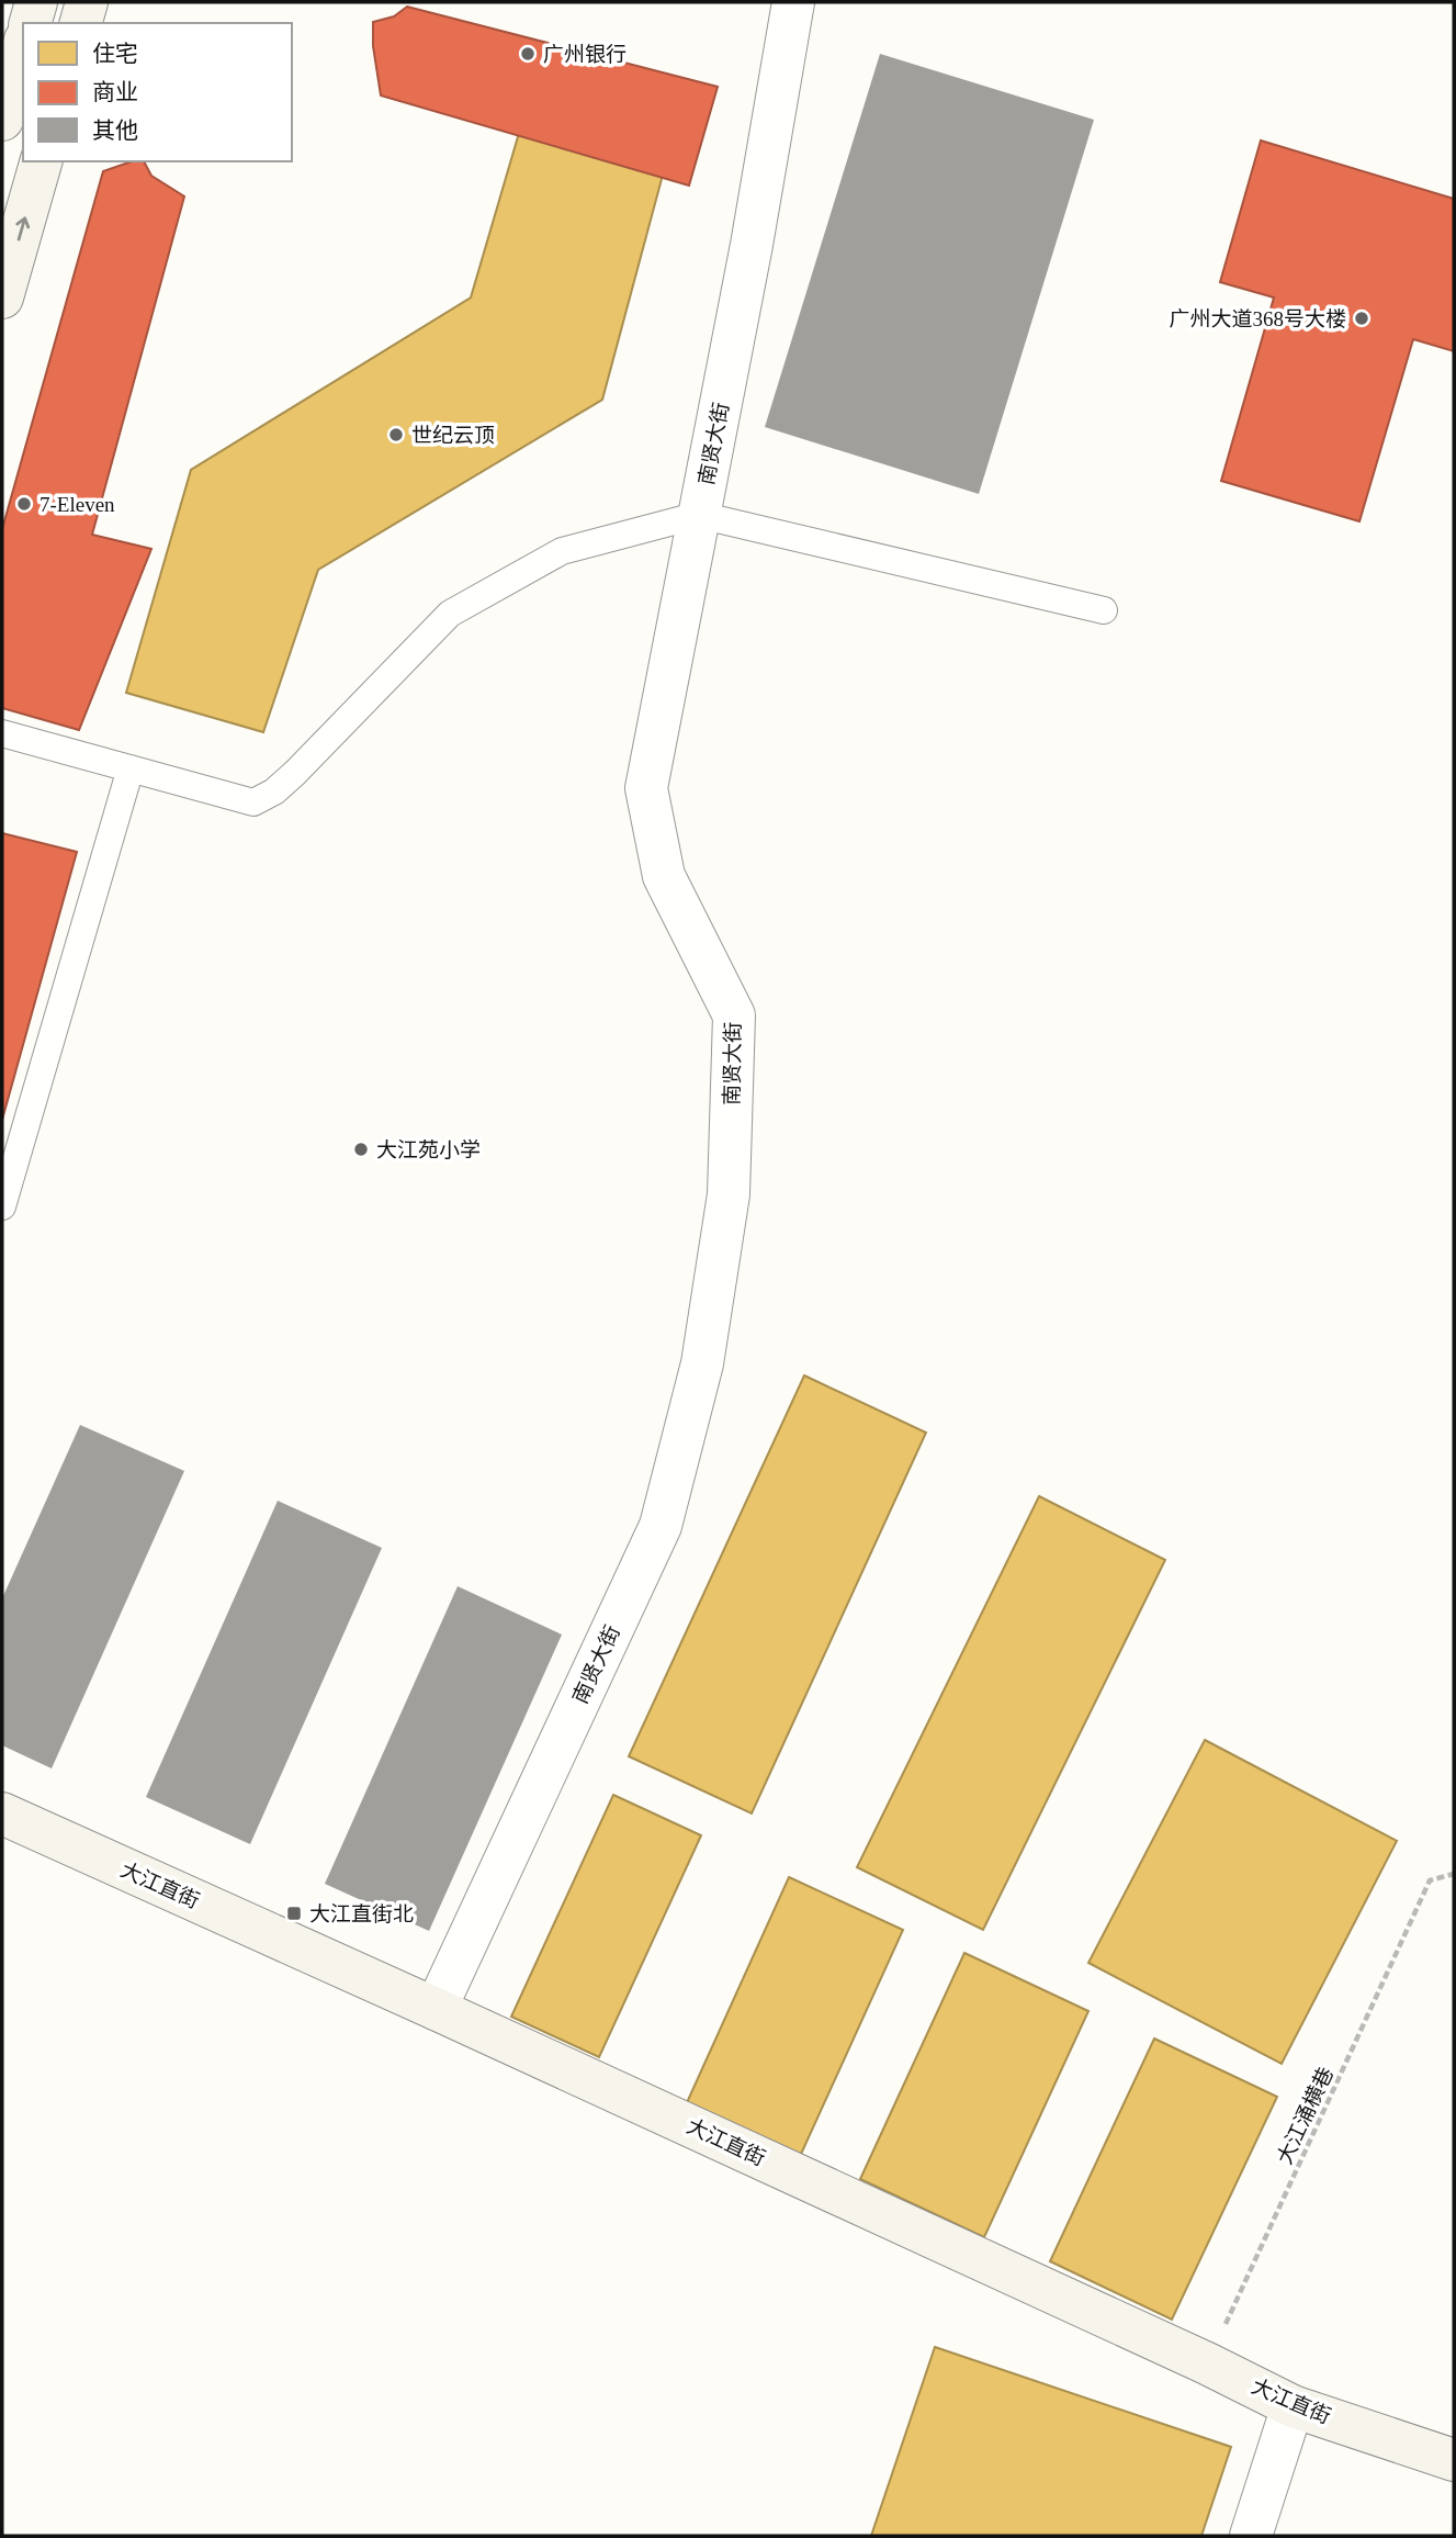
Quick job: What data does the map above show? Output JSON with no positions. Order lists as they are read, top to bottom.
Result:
{
  "streets": {
    "street": ["南贤大街", "大江直街"],
    "path": ["大江涌横巷"]
  },
  "crossings": [
    ["南贤大街", "大江直街"],
    ["大江直街", "大江涌横巷"]
  ],
  "places": {
    "other": [
      "广州银行",
      "广州大道368号大楼",
      "世纪云顶",
      "7-Eleven",
      "大江苑小学"
    ],
    "transit": ["大江直街北"]
  },
  "legend": ["住宅", "商业", "其他"]
}
